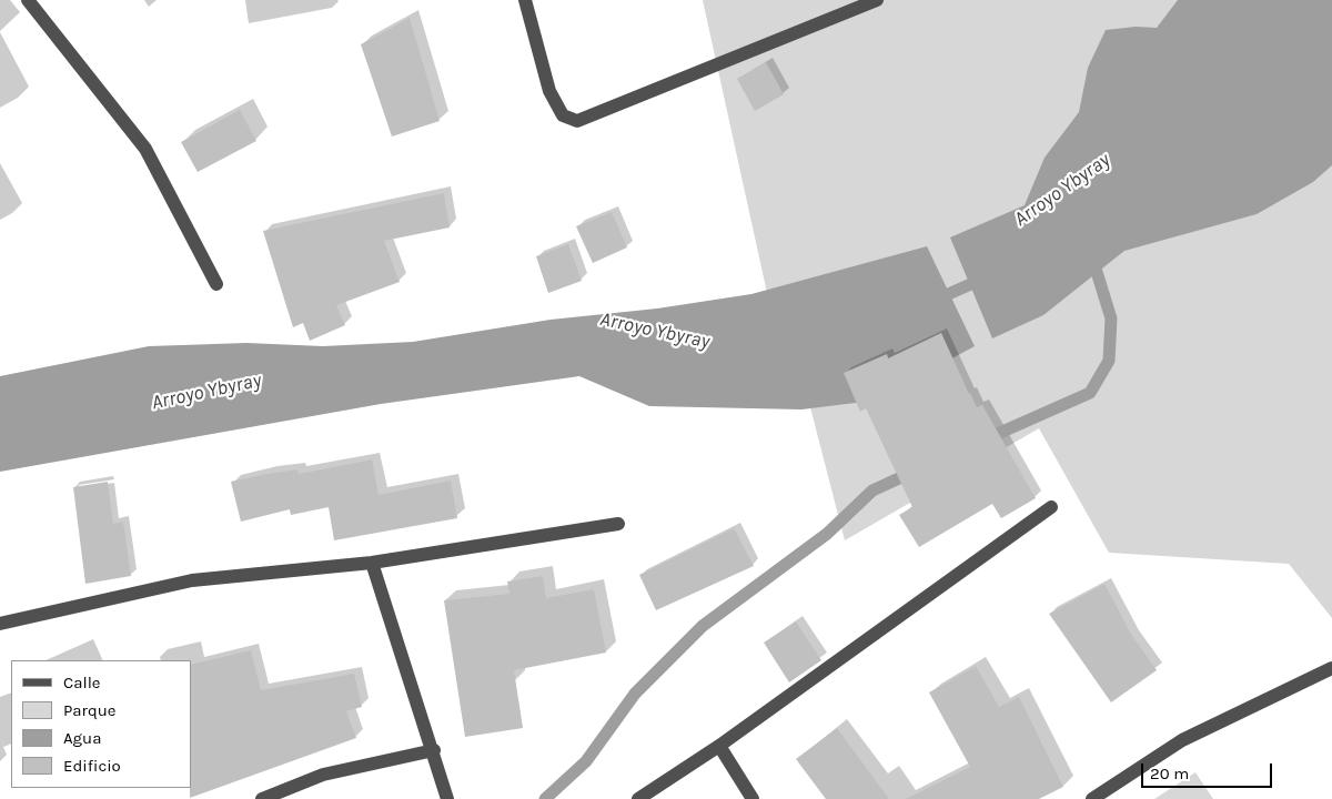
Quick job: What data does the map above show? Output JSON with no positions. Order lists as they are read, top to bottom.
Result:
{
  "water": ["Arroyo Ybyray"],
  "legend": [
    "Calle",
    "Parque",
    "Agua",
    "Edificio"
  ],
  "scale_bar": "20 m"
}
